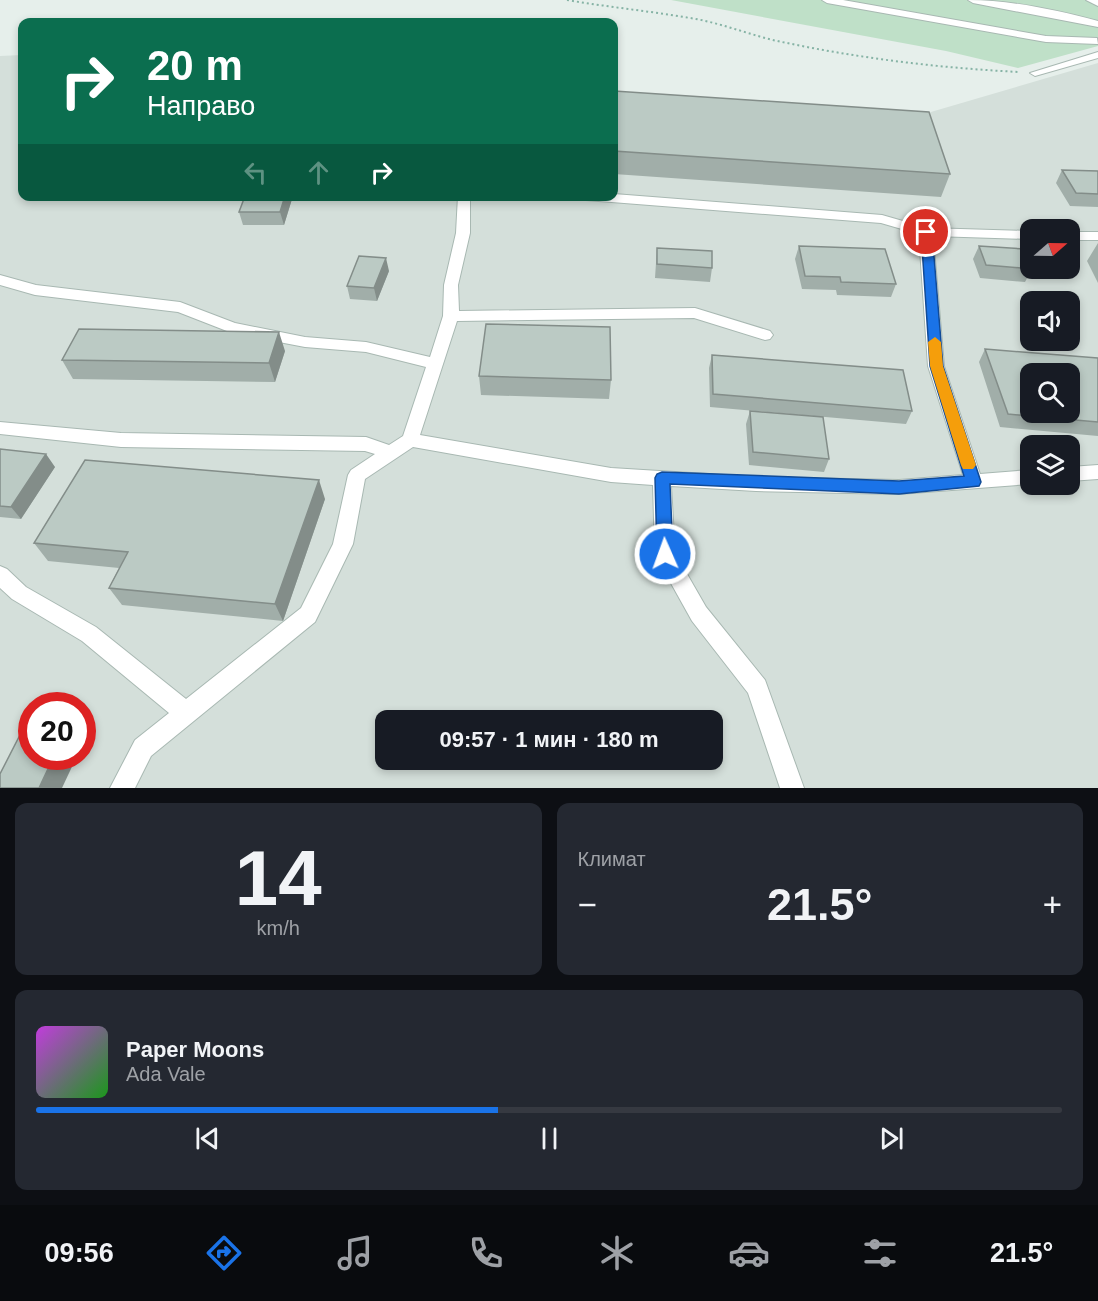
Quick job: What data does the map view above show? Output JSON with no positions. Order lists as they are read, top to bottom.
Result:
{
  "north": "right",
  "page": {
    "turn": ["20 m", "Направо"],
    "limit": "20",
    "trip": "09:57 · 1 мин · 180 m",
    "tile": [
      ["14", "km/h"],
      "Климат"
    ],
    "heat": ["−", "21.5°", "+"],
    "song": ["Paper Moons", "Ada Vale"],
    "tabs": ["09:56", "21.5°"]
  }
}
